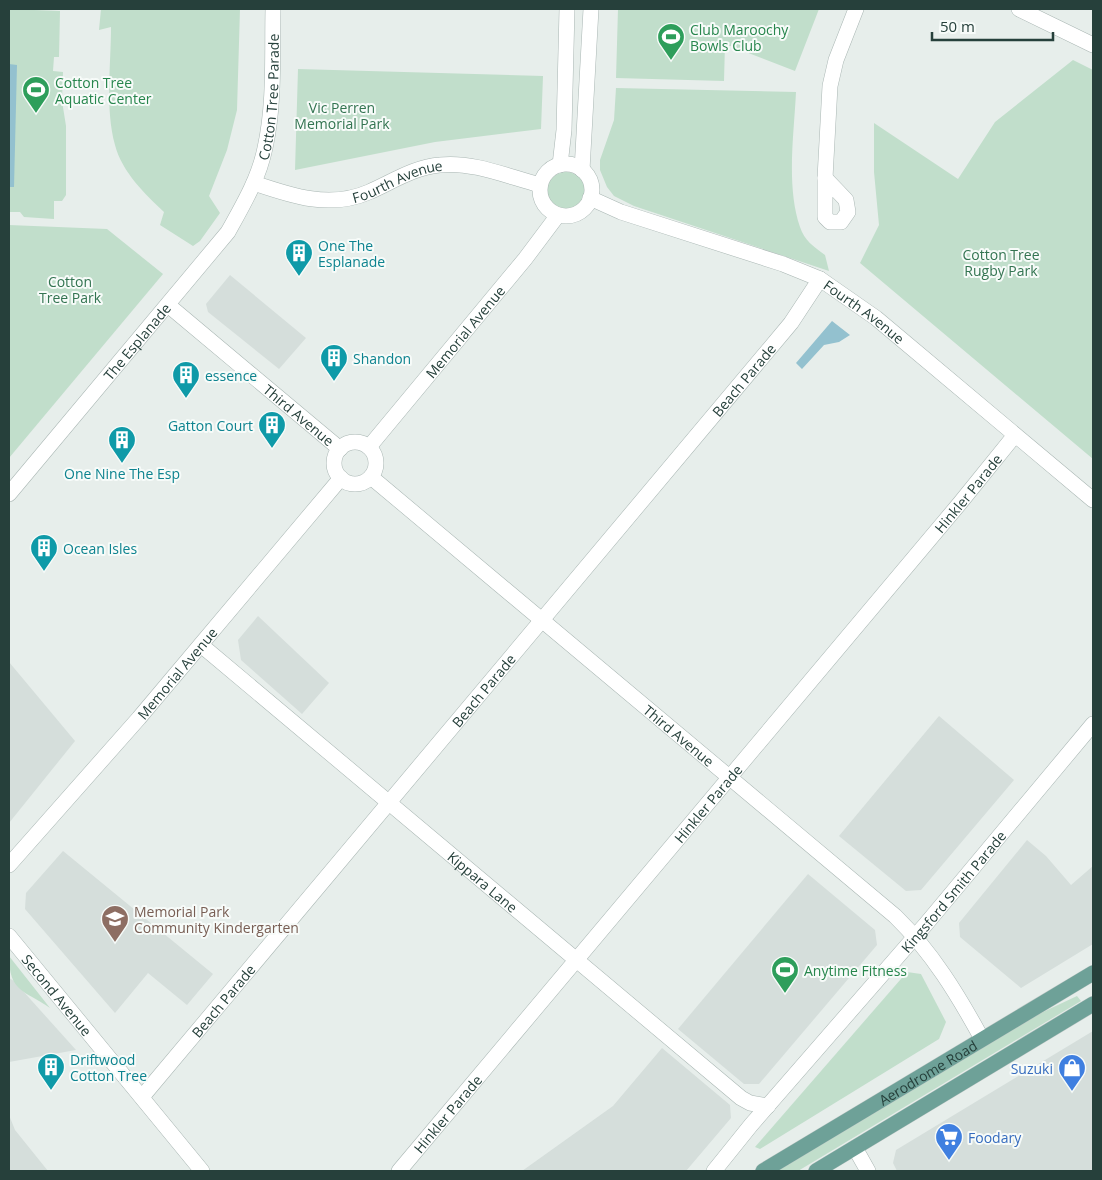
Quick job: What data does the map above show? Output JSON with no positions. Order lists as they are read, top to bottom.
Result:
{
  "streets": {
    "main road": ["Aerodrome Road"],
    "street": [
      "Cotton Tree Parade",
      "Fourth Avenue",
      "Memorial Avenue",
      "The Esplanade",
      "Beach Parade",
      "Third Avenue",
      "Hinkler Parade",
      "Kippara Lane",
      "Kingsford Smith Parade",
      "Second Avenue"
    ]
  },
  "crossings": [
    ["Cotton Tree Parade", "Fourth Avenue"],
    ["Cotton Tree Parade", "The Esplanade"],
    ["Fourth Avenue", "Memorial Avenue"],
    ["Fourth Avenue", "The Esplanade"],
    ["Fourth Avenue", "Beach Parade"],
    ["Fourth Avenue", "Hinkler Parade"],
    ["Memorial Avenue", "Third Avenue"],
    ["Memorial Avenue", "Kippara Lane"],
    ["The Esplanade", "Third Avenue"],
    ["Beach Parade", "Third Avenue"],
    ["Beach Parade", "Kippara Lane"],
    ["Beach Parade", "Second Avenue"],
    ["Third Avenue", "Hinkler Parade"],
    ["Third Avenue", "Kingsford Smith Parade"],
    ["Third Avenue", "Aerodrome Road"],
    ["Hinkler Parade", "Kippara Lane"],
    ["Kippara Lane", "Kingsford Smith Parade"]
  ],
  "parks": ["Vic Perren Memorial Park", "Cotton Tree Rugby Park", "Cotton Tree Park"],
  "places": {
    "sports": ["Club Maroochy Bowls Club", "Cotton Tree Aquatic Center", "Anytime Fitness"],
    "building": [
      "One The Esplanade",
      "Shandon",
      "essence",
      "Gatton Court",
      "One Nine The Esp",
      "Ocean Isles",
      "Driftwood Cotton Tree"
    ],
    "school or university": ["Memorial Park Community Kindergarten"],
    "shop": ["Suzuki"],
    "supermarket": ["Foodary"]
  },
  "scale_bar": "50 m"
}
